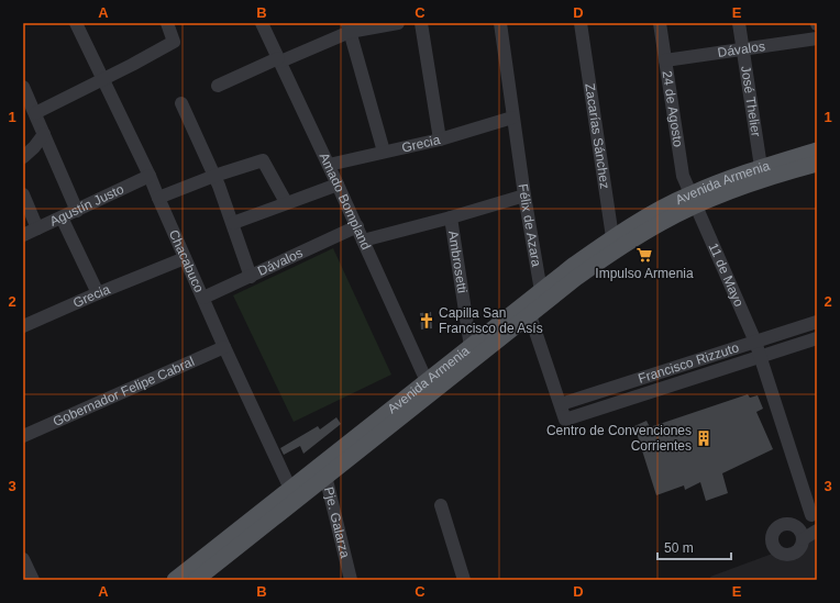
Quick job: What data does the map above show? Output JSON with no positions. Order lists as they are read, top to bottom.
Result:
{
  "streets": {
    "main road": ["Avenida Armenia"],
    "street": [
      "Dávalos",
      "José Thelier",
      "24 de Agosto",
      "Zacarías Sánchez",
      "Grecia",
      "Amado Bompland",
      "Agustín Justo",
      "Félix de Azara",
      "Chacabuco",
      "Ambrosetti",
      "11 de Mayo",
      "Francisco Rizzuto",
      "Gobernador Felipe Cabral",
      "Pje. Galarza"
    ]
  },
  "crossings": [
    ["Dávalos", "José Thelier"],
    ["Dávalos", "24 de Agosto"],
    ["Dávalos", "Amado Bompland"],
    ["Dávalos", "Chacabuco"],
    ["José Thelier", "Avenida Armenia"],
    ["24 de Agosto", "Avenida Armenia"],
    ["24 de Agosto", "11 de Mayo"],
    ["Zacarías Sánchez", "Avenida Armenia"],
    ["Grecia", "Amado Bompland"],
    ["Grecia", "Félix de Azara"],
    ["Grecia", "Chacabuco"],
    ["Avenida Armenia", "Amado Bompland"],
    ["Avenida Armenia", "Félix de Azara"],
    ["Avenida Armenia", "Chacabuco"],
    ["Avenida Armenia", "Ambrosetti"],
    ["Avenida Armenia", "11 de Mayo"],
    ["Avenida Armenia", "Pje. Galarza"],
    ["Agustín Justo", "Chacabuco"],
    ["Chacabuco", "Gobernador Felipe Cabral"],
    ["11 de Mayo", "Francisco Rizzuto"]
  ],
  "places": {
    "supermarket": ["Impulso Armenia"],
    "church": ["Capilla San Francisco de Asís"],
    "building": ["Centro de Convenciones Corrientes"]
  },
  "scale_bar": "50 m",
  "grid": {
    "columns": [
      "A",
      "B",
      "C",
      "D",
      "E"
    ],
    "rows": ["1", "2", "3"]
  }
}
